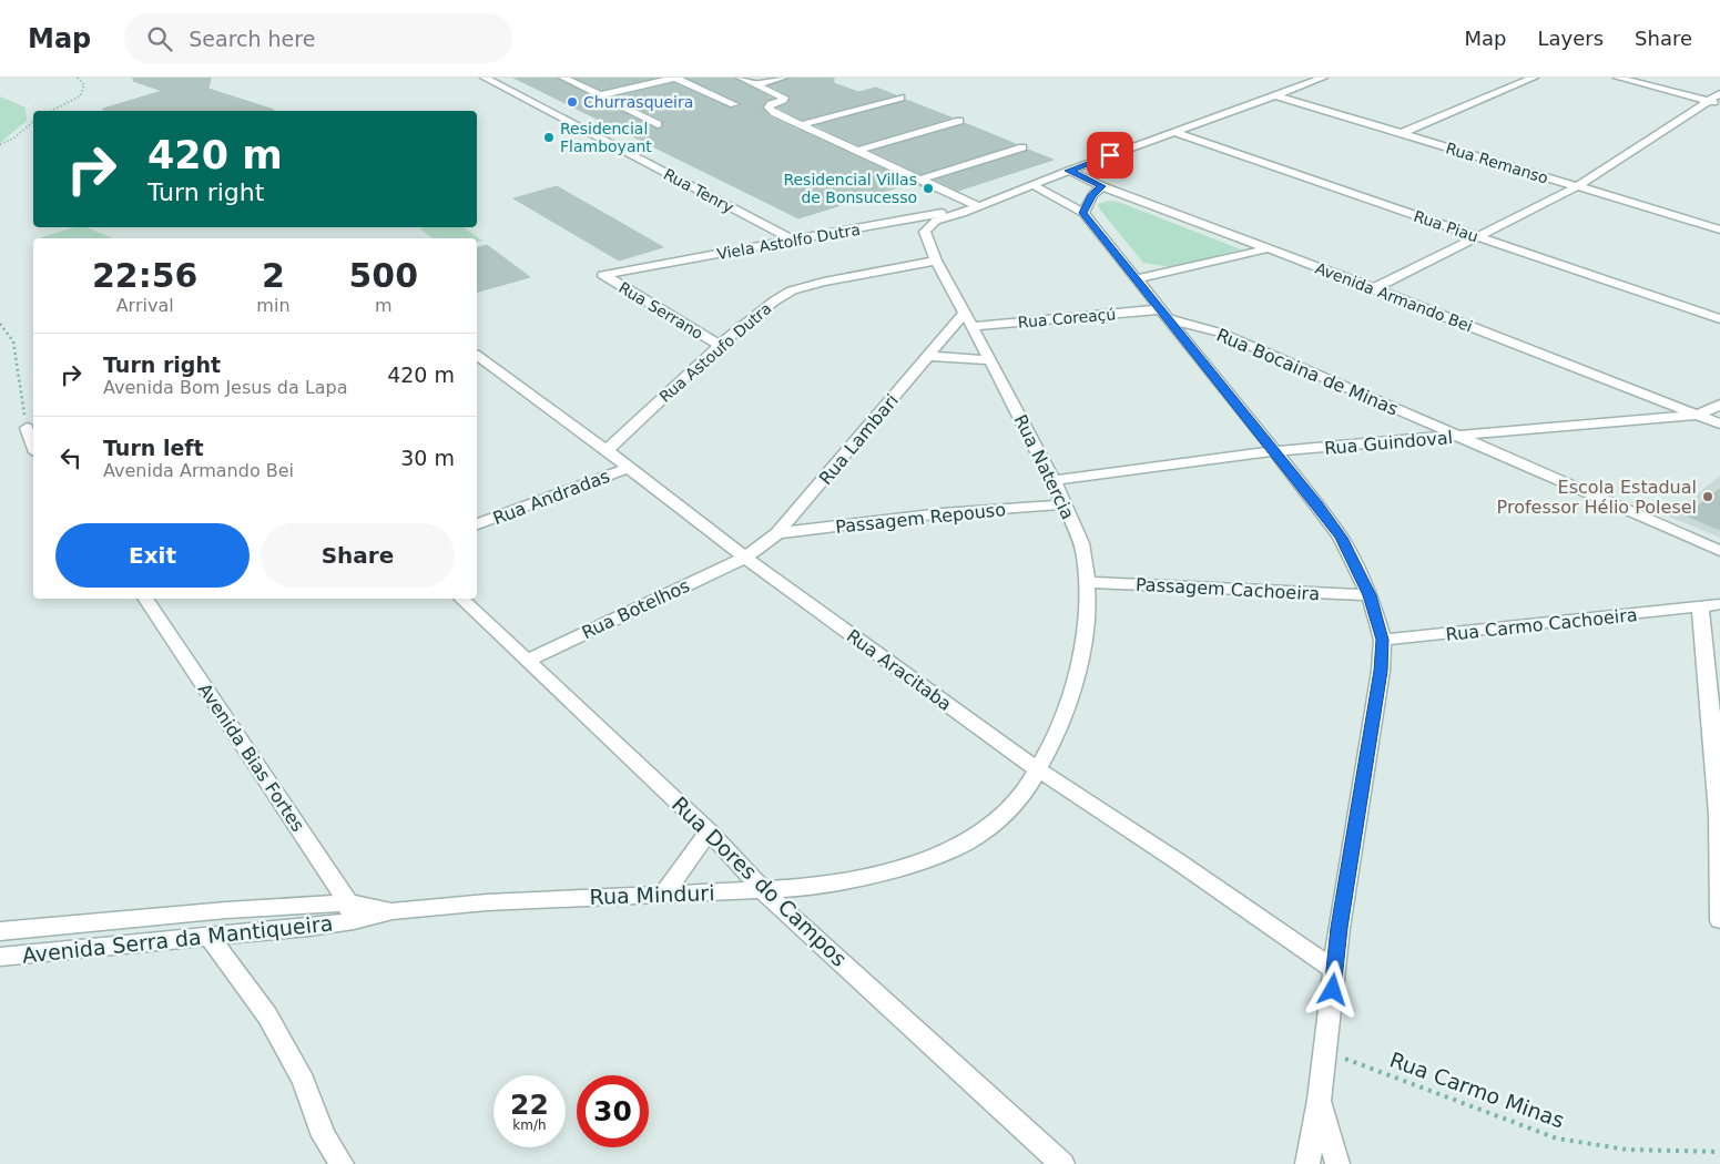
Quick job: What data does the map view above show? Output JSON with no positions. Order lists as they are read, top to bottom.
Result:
{
  "streets": {
    "street": [
      "Rua Remanso",
      "Rua Tenry",
      "Rua Piau",
      "Viela Astolfo Dutra",
      "Avenida Armando Bei",
      "Rua Serrano",
      "Rua Coreaçú",
      "Rua Astoufo Dutra",
      "Rua Bocaina de Minas",
      "Rua Lambari",
      "Rua Guindoval",
      "Rua Natercia",
      "Rua Andradas",
      "Passagem Repouso",
      "Passagem Cachoeira",
      "Rua Botelhos",
      "Rua Carmo Cachoeira",
      "Rua Aracitaba",
      "Avenida Bias Fortes",
      "Rua Dores do Campos",
      "Rua Minduri",
      "Avenida Serra da Mantiqueira"
    ],
    "path": ["Rua Carmo Minas"]
  },
  "crossings": [
    ["Rua Tenry", "Viela Astolfo Dutra"],
    ["Viela Astolfo Dutra", "Rua Serrano"],
    ["Viela Astolfo Dutra", "Rua Natercia"],
    ["Avenida Armando Bei", "Rua Guindoval"],
    ["Rua Serrano", "Rua Astoufo Dutra"],
    ["Rua Coreaçú", "Rua Bocaina de Minas"],
    ["Rua Coreaçú", "Rua Natercia"],
    ["Rua Astoufo Dutra", "Rua Natercia"],
    ["Rua Astoufo Dutra", "Rua Aracitaba"],
    ["Rua Bocaina de Minas", "Rua Guindoval"],
    ["Rua Lambari", "Rua Natercia"],
    ["Rua Lambari", "Passagem Repouso"],
    ["Rua Lambari", "Rua Botelhos"],
    ["Rua Lambari", "Rua Aracitaba"],
    ["Rua Guindoval", "Rua Natercia"],
    ["Rua Natercia", "Passagem Repouso"],
    ["Rua Natercia", "Passagem Cachoeira"],
    ["Rua Natercia", "Rua Aracitaba"],
    ["Rua Natercia", "Rua Minduri"],
    ["Rua Andradas", "Rua Aracitaba"],
    ["Rua Botelhos", "Rua Aracitaba"],
    ["Rua Botelhos", "Rua Dores do Campos"],
    ["Rua Aracitaba", "Rua Minduri"],
    ["Avenida Bias Fortes", "Rua Minduri"],
    ["Avenida Bias Fortes", "Avenida Serra da Mantiqueira"],
    ["Rua Dores do Campos", "Rua Minduri"],
    ["Rua Minduri", "Avenida Serra da Mantiqueira"]
  ],
  "places": [
    "Churrasqueira",
    "Residencial Flamboyant",
    "Residencial Villas de Bonsucesso",
    "Escola Estadual Professor Hélio Polesel"
  ],
  "page": {
    "header": "Map",
    "search": "Search here",
    "nav": ["Map", "Layers", "Share"],
    "turn": ["420 m", "Turn right"],
    "eta": [
      "22:56",
      "Arrival",
      "2",
      "min",
      "500",
      "m"
    ],
    "list": [
      {
        "name": "Turn right",
        "note": "Avenida Bom Jesus da Lapa",
        "value": "420 m"
      },
      {
        "name": "Turn left",
        "note": "Avenida Armando Bei",
        "value": "30 m"
      }
    ],
    "buttons": ["Exit", "Share"],
    "speed": "22 km/h",
    "limit": "30"
  }
}
